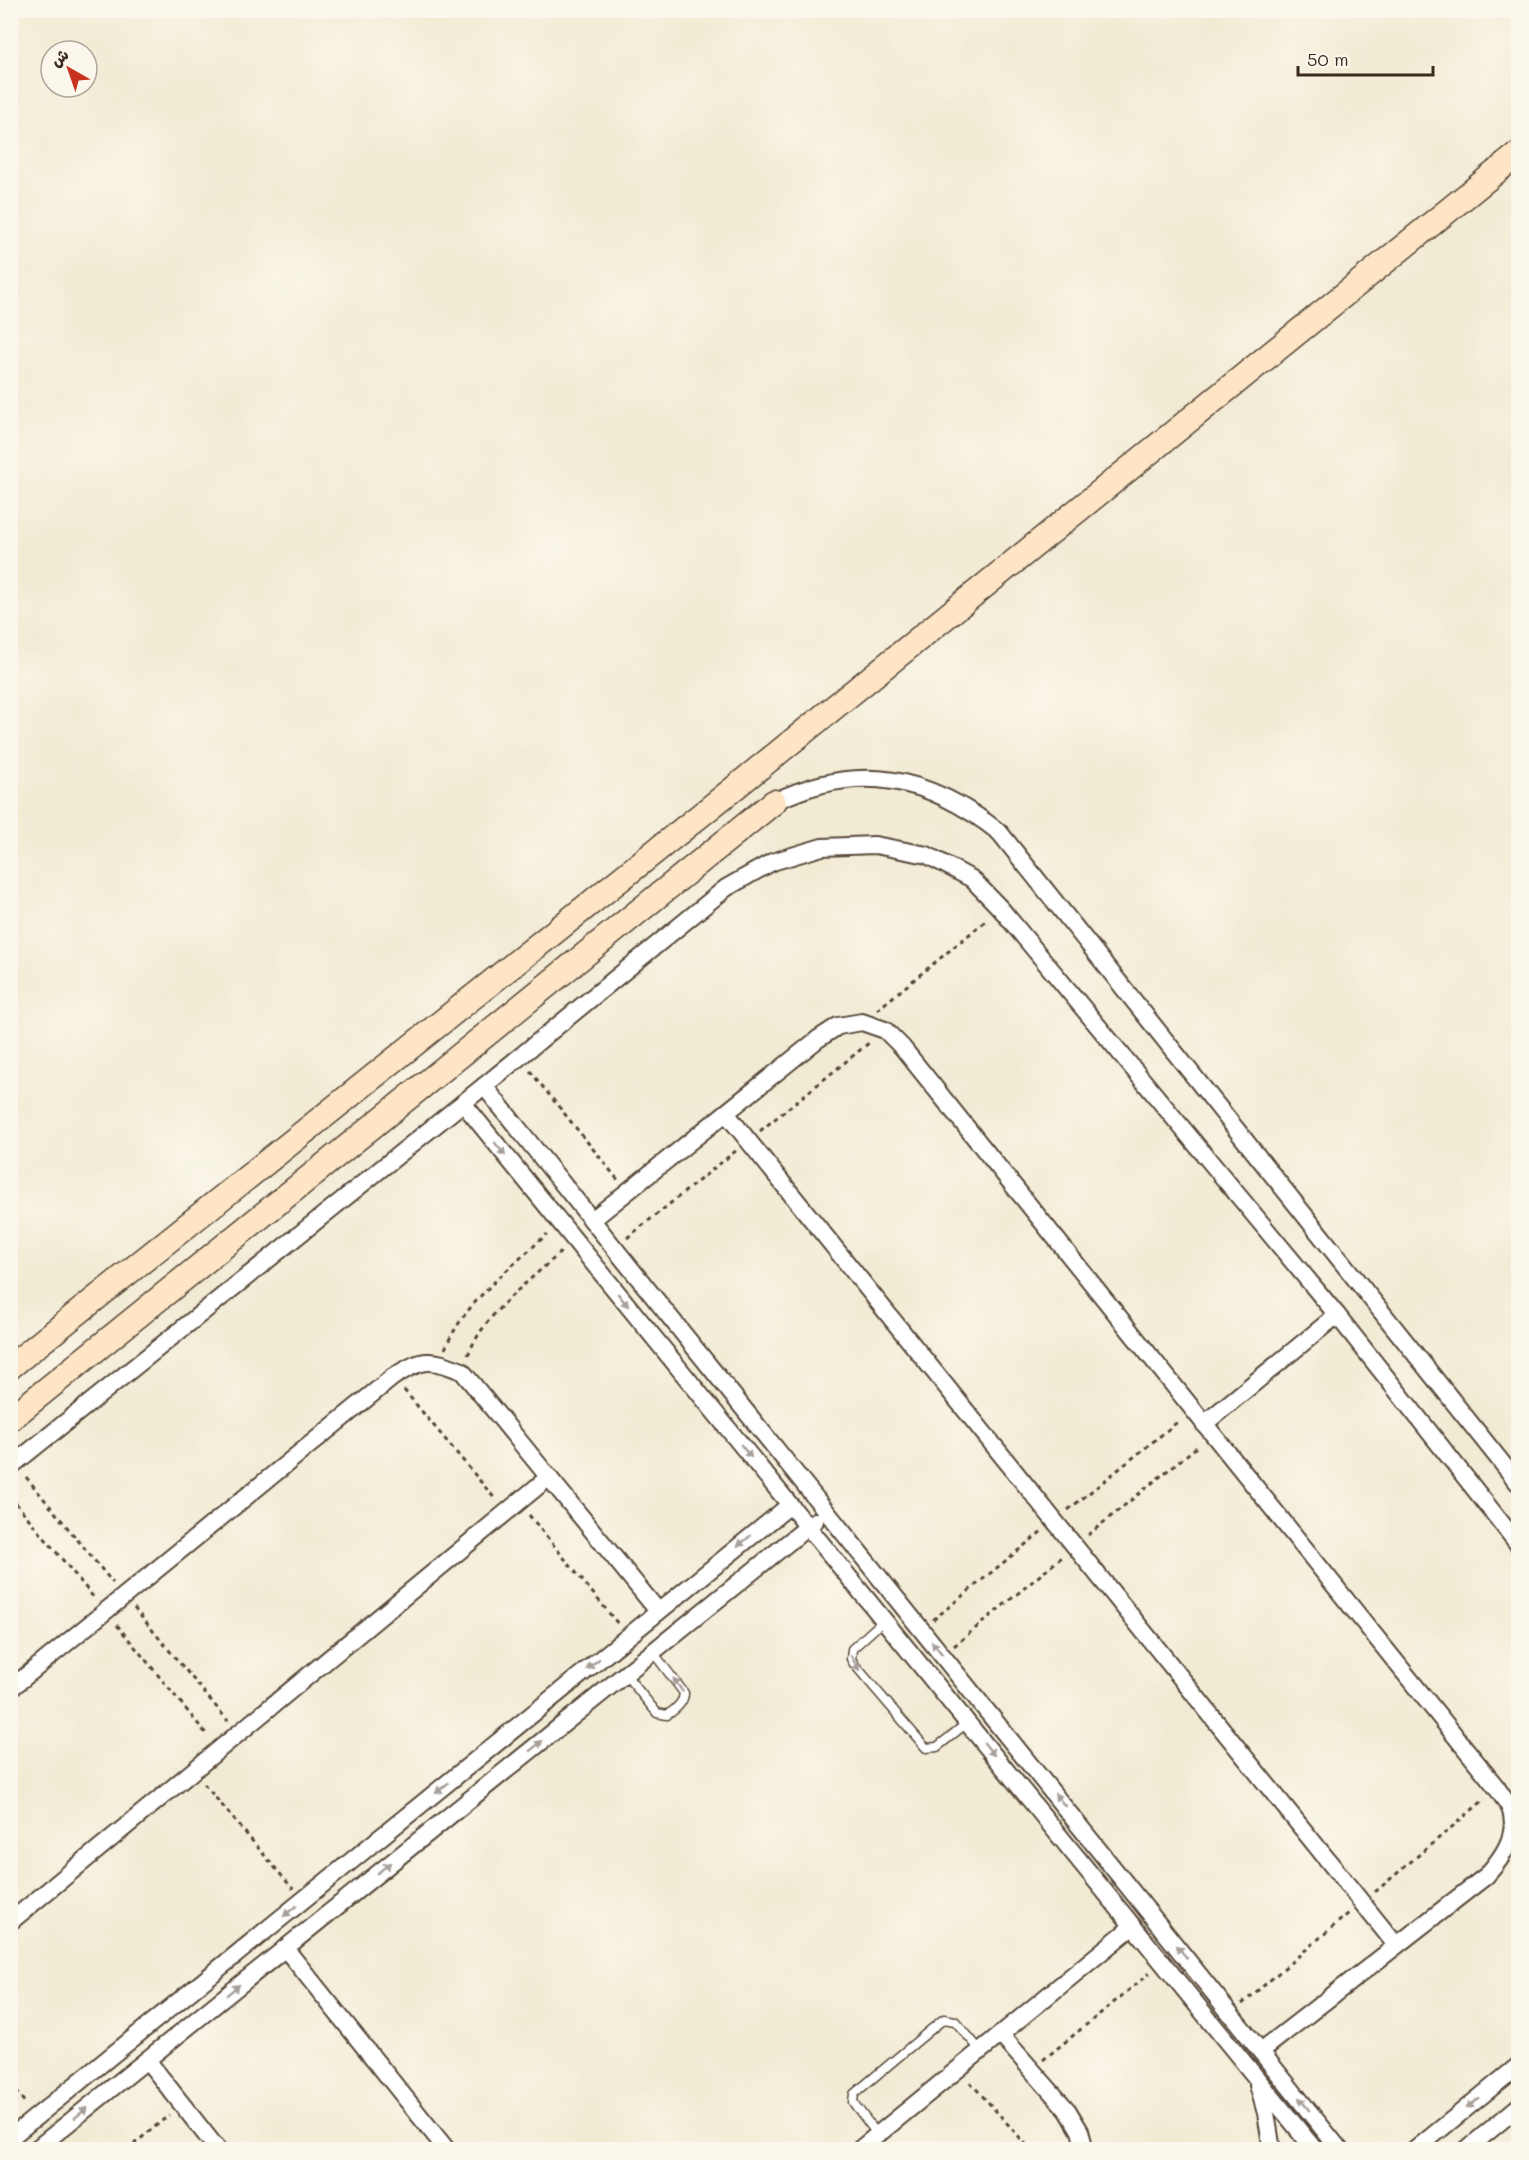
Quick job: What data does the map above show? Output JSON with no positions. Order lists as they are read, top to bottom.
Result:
{
  "scale_bar": "50 m",
  "north": "top left"
}
